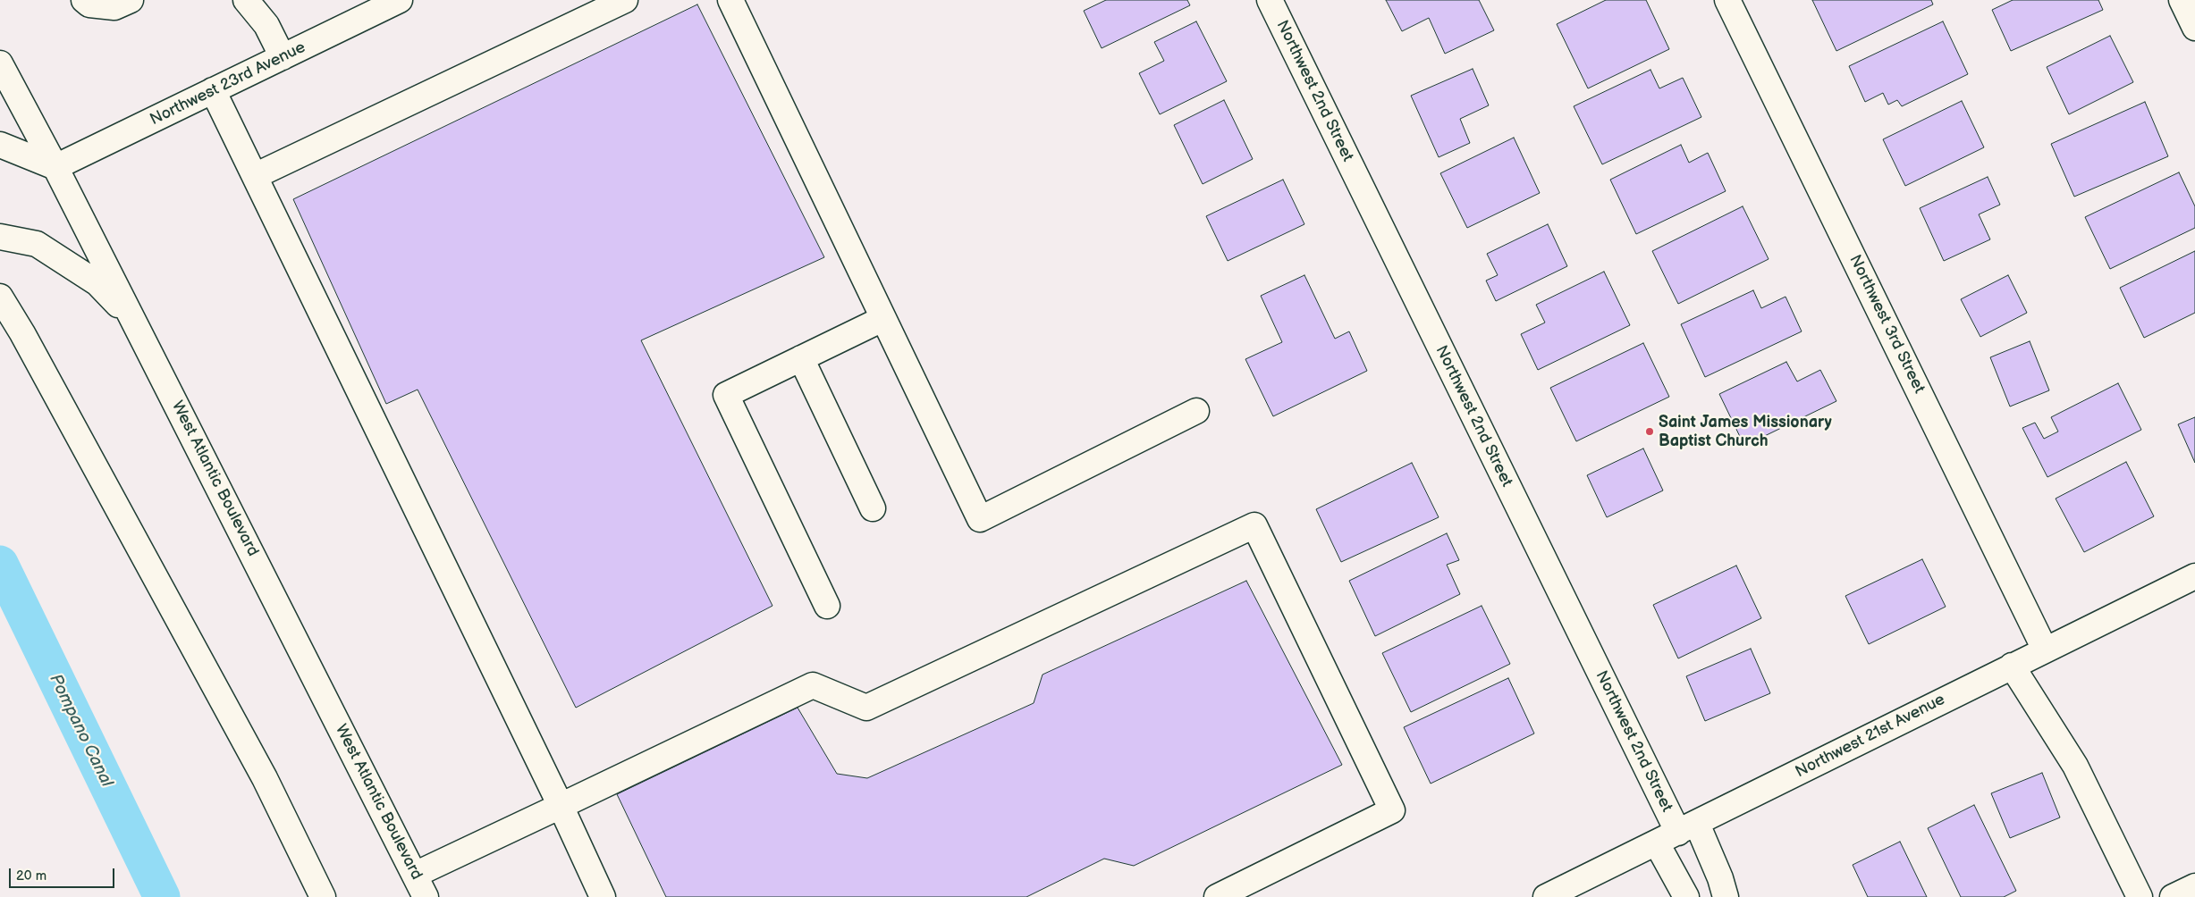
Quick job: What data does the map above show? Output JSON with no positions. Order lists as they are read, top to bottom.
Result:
{
  "streets": {
    "street": [
      "Northwest 23rd Avenue",
      "Northwest 2nd Street",
      "Northwest 3rd Street",
      "West Atlantic Boulevard",
      "Northwest 21st Avenue"
    ]
  },
  "crossings": [
    ["Northwest 23rd Avenue", "West Atlantic Boulevard"],
    ["Northwest 2nd Street", "Northwest 21st Avenue"],
    ["Northwest 3rd Street", "Northwest 21st Avenue"]
  ],
  "water": ["Pompano Canal"],
  "places": ["Saint James Missionary Baptist Church"],
  "scale_bar": "20 m"
}
